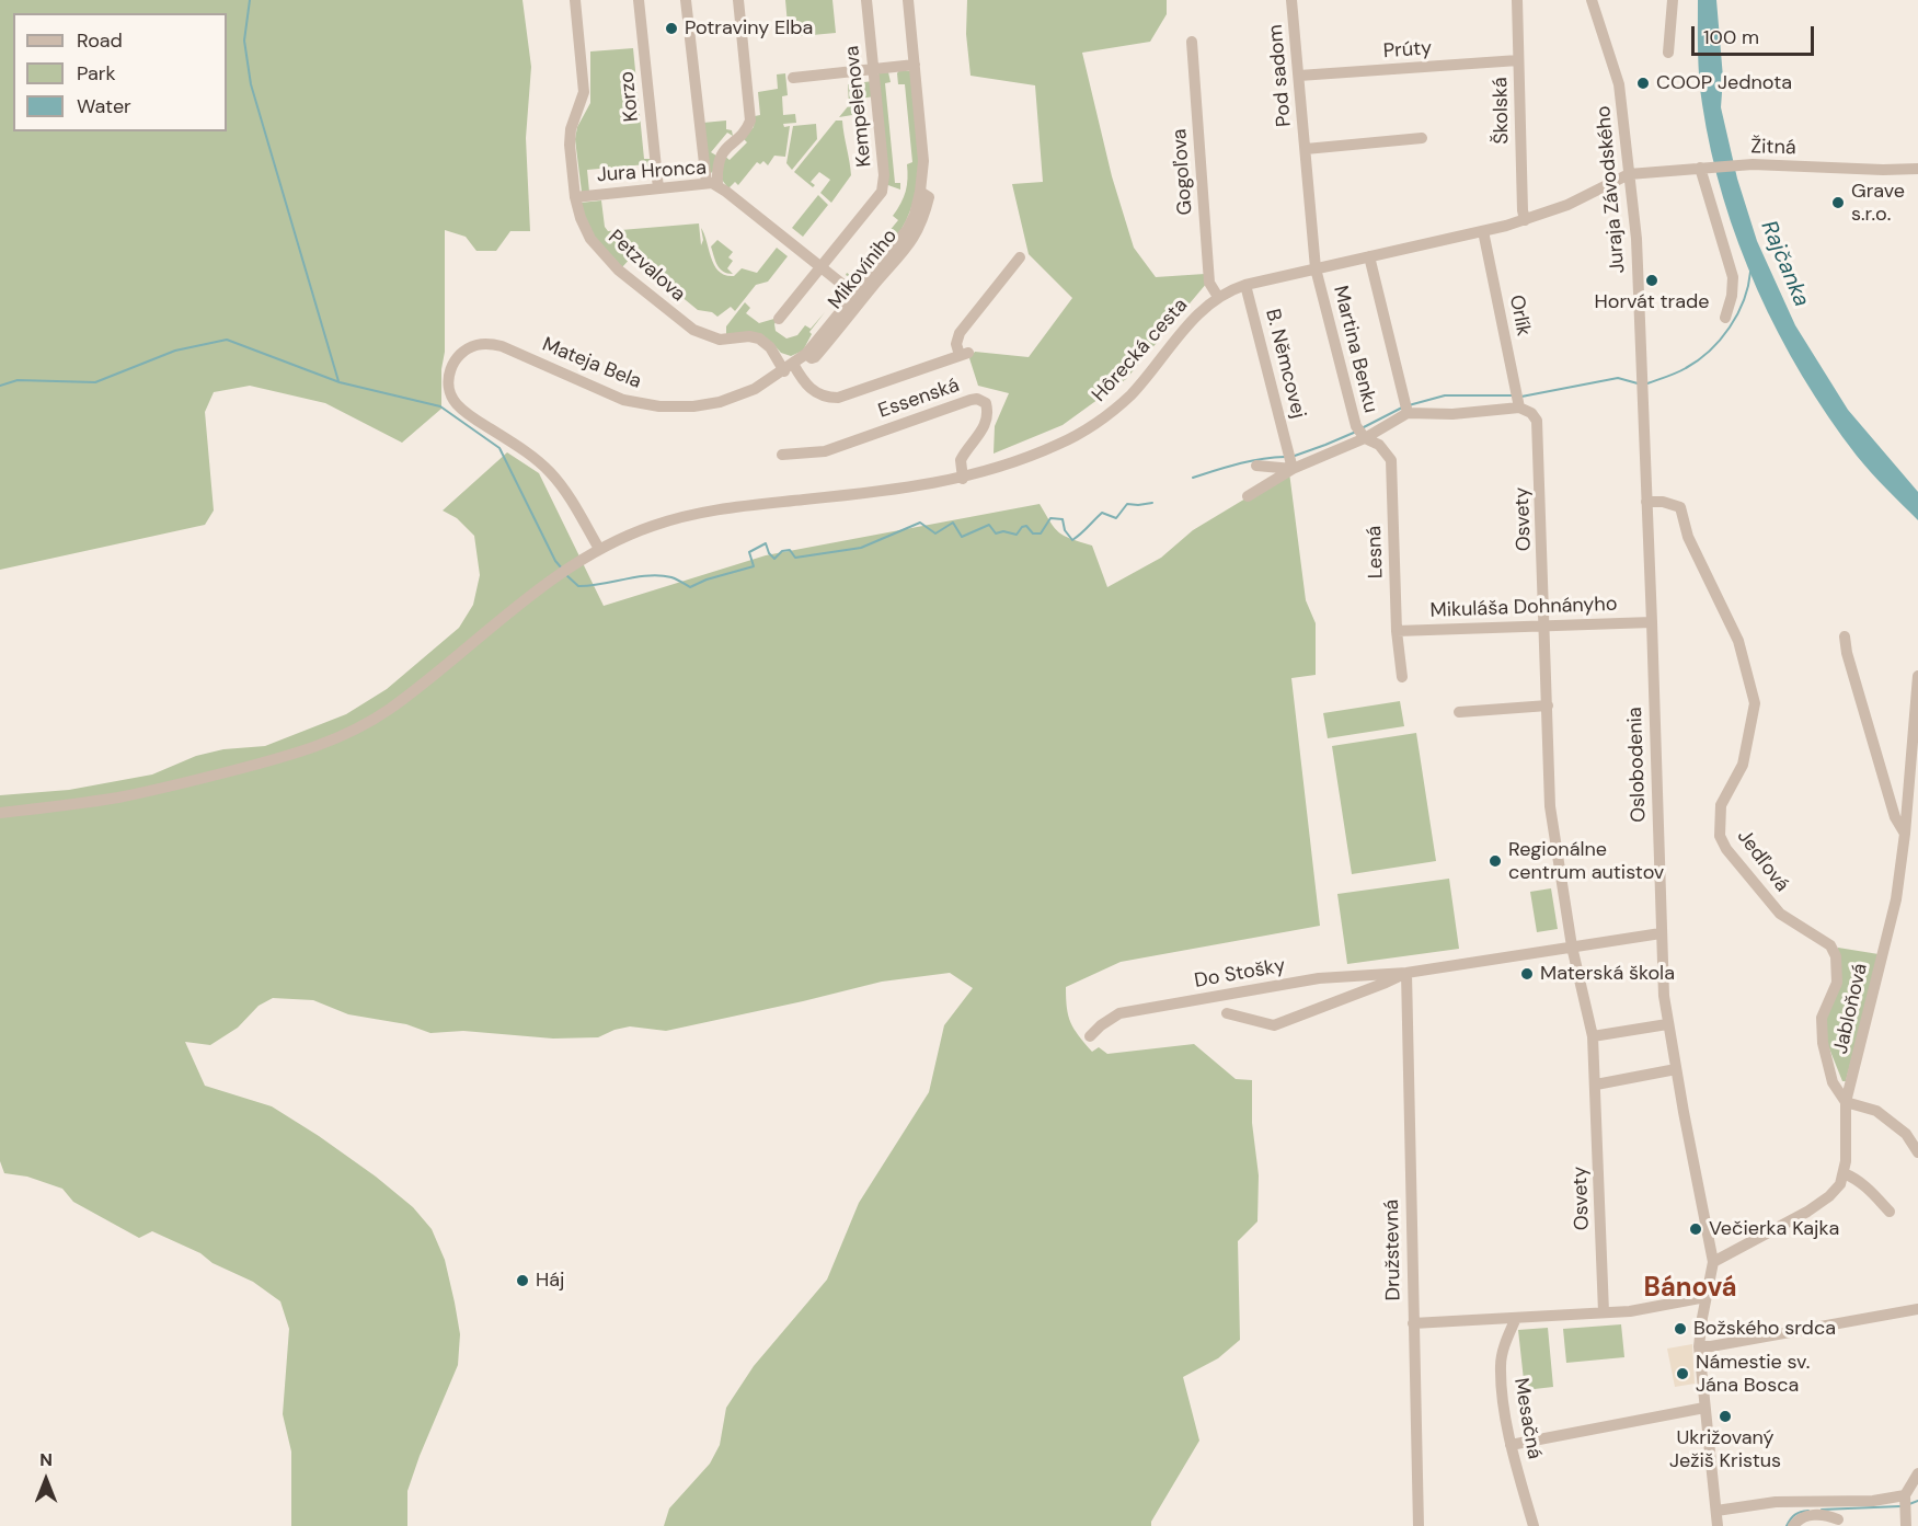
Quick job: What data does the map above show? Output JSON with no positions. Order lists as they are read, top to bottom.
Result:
{
  "streets": {
    "street": [
      "Prúty",
      "Pod sadom",
      "Korzo",
      "Kempelenova",
      "Školská",
      "Žitná",
      "Jura Hronca",
      "Gogoľova",
      "Juraja Závodského",
      "Petzvalova",
      "Mikovíniho",
      "Orlík",
      "Martina Benku",
      "Hôrecká cesta",
      "Mateja Bela",
      "B. Němcovej",
      "Essenská",
      "Osvety",
      "Lesná",
      "Mikuláša Dohnányho",
      "Oslobodenia",
      "Jedľová",
      "Do Stošky",
      "Jabloňová",
      "Družstevná",
      "Mesačná"
    ]
  },
  "crossings": [
    ["Prúty", "Pod sadom"],
    ["Prúty", "Školská"],
    ["Pod sadom", "Martina Benku"],
    ["Pod sadom", "Hôrecká cesta"],
    ["Korzo", "Jura Hronca"],
    ["Kempelenova", "Jura Hronca"],
    ["Školská", "Hôrecká cesta"],
    ["Žitná", "Juraja Závodského"],
    ["Žitná", "Hôrecká cesta"],
    ["Jura Hronca", "Petzvalova"],
    ["Jura Hronca", "Mateja Bela"],
    ["Gogoľova", "Hôrecká cesta"],
    ["Juraja Závodského", "Hôrecká cesta"],
    ["Juraja Závodského", "Oslobodenia"],
    ["Petzvalova", "Mateja Bela"],
    ["Mikovíniho", "Mateja Bela"],
    ["Orlík", "Hôrecká cesta"],
    ["Orlík", "Osvety"],
    ["Martina Benku", "Hôrecká cesta"],
    ["Martina Benku", "Lesná"],
    ["Hôrecká cesta", "Mateja Bela"],
    ["Hôrecká cesta", "B. Němcovej"],
    ["Hôrecká cesta", "Essenská"],
    ["Osvety", "Mikuláša Dohnányho"],
    ["Osvety", "Do Stošky"],
    ["Lesná", "Mikuláša Dohnányho"],
    ["Mikuláša Dohnányho", "Oslobodenia"],
    ["Oslobodenia", "Jedľová"],
    ["Oslobodenia", "Do Stošky"],
    ["Jedľová", "Jabloňová"],
    ["Do Stošky", "Družstevná"]
  ],
  "districts": ["Bánová"],
  "water": ["Rajčanka"],
  "places": [
    "Potraviny Elba",
    "COOP Jednota",
    "Grave s.r.o.",
    "Horvát trade",
    "Regionálne centrum autistov",
    "Materská škola",
    "Večierka Kajka",
    "Háj",
    "Božského srdca",
    "Námestie sv. Jána Bosca",
    "Ukrižovaný Ježiš Kristus"
  ],
  "legend": ["Road", "Park", "Water"],
  "scale_bar": "100 m",
  "north": "top"
}
